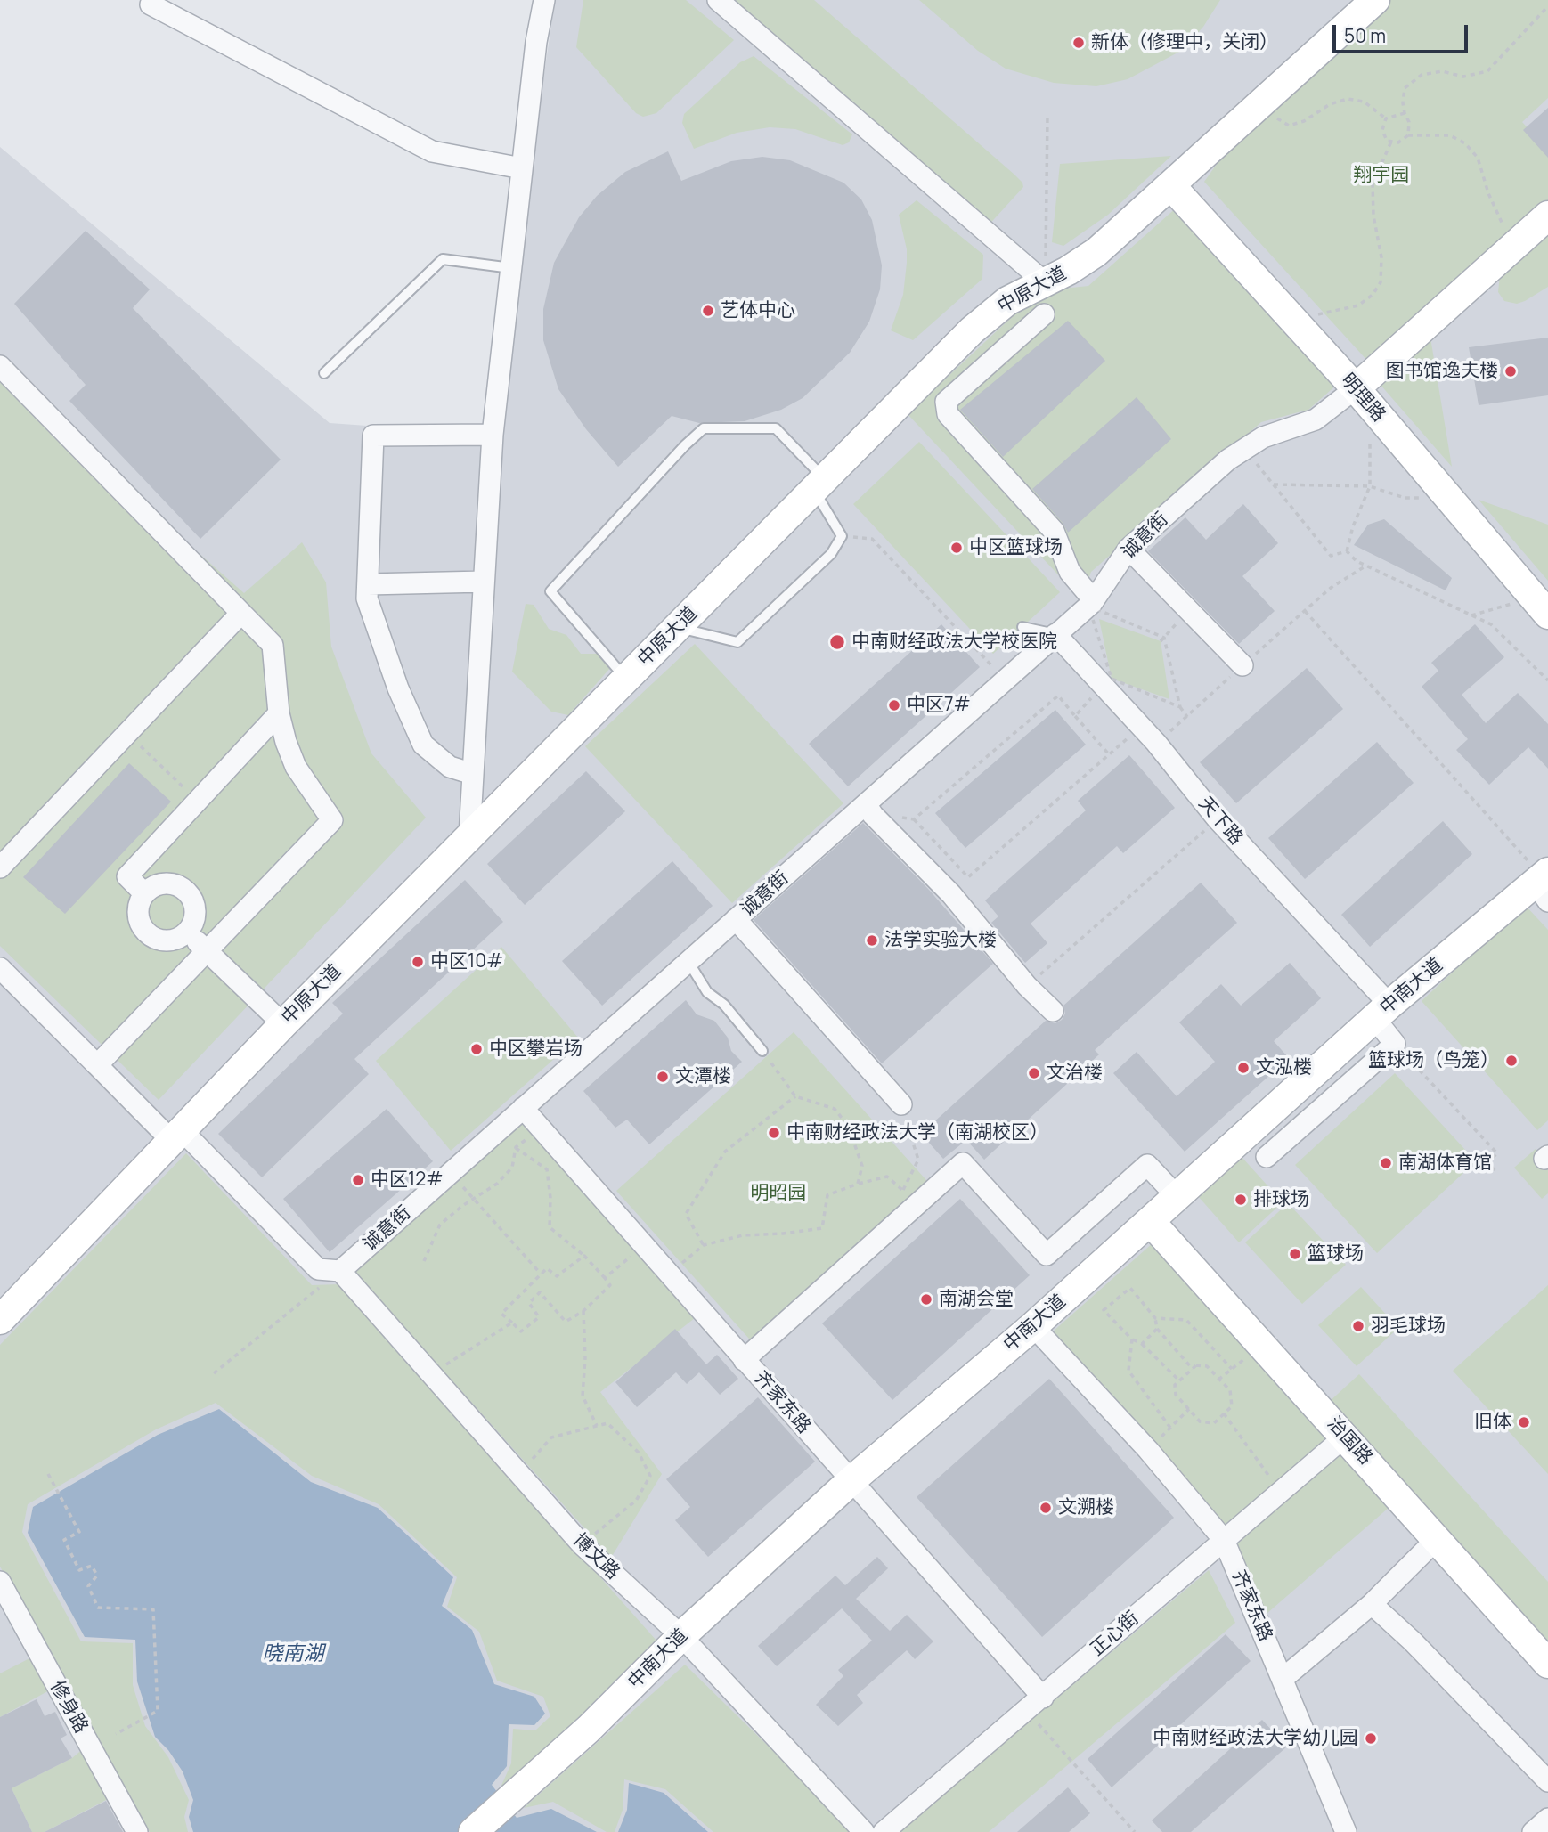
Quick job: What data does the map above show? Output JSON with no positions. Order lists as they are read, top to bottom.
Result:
{
  "streets": {
    "main road": [
      "中原大道",
      "明理路",
      "中南大道",
      "治国路"
    ],
    "street": [
      "诚意街",
      "天下路",
      "齐家东路",
      "博文路",
      "正心街",
      "修身路"
    ]
  },
  "crossings": [
    ["中原大道", "明理路"],
    ["明理路", "诚意街"],
    ["诚意街", "天下路"],
    ["诚意街", "齐家东路"],
    ["诚意街", "博文路"],
    ["天下路", "中南大道"],
    ["中南大道", "齐家东路"],
    ["中南大道", "治国路"],
    ["中南大道", "博文路"],
    ["齐家东路", "正心街"],
    ["治国路", "正心街"]
  ],
  "water": ["晓南湖"],
  "parks": ["翔宇园", "明昭园"],
  "places": [
    "新体（修理中，关闭）",
    "艺体中心",
    "图书馆逸夫楼",
    "中区篮球场",
    "中南财经政法大学校医院",
    "中区7#",
    "法学实验大楼",
    "中区10#",
    "中区攀岩场",
    "篮球场（鸟笼）",
    "文泓楼",
    "文治楼",
    "文潭楼",
    "中南财经政法大学（南湖校区）",
    "南湖体育馆",
    "中区12#",
    "排球场",
    "篮球场",
    "南湖会堂",
    "羽毛球场",
    "旧体",
    "文溯楼",
    "中南财经政法大学幼儿园"
  ],
  "scale_bar": "50 m"
}
